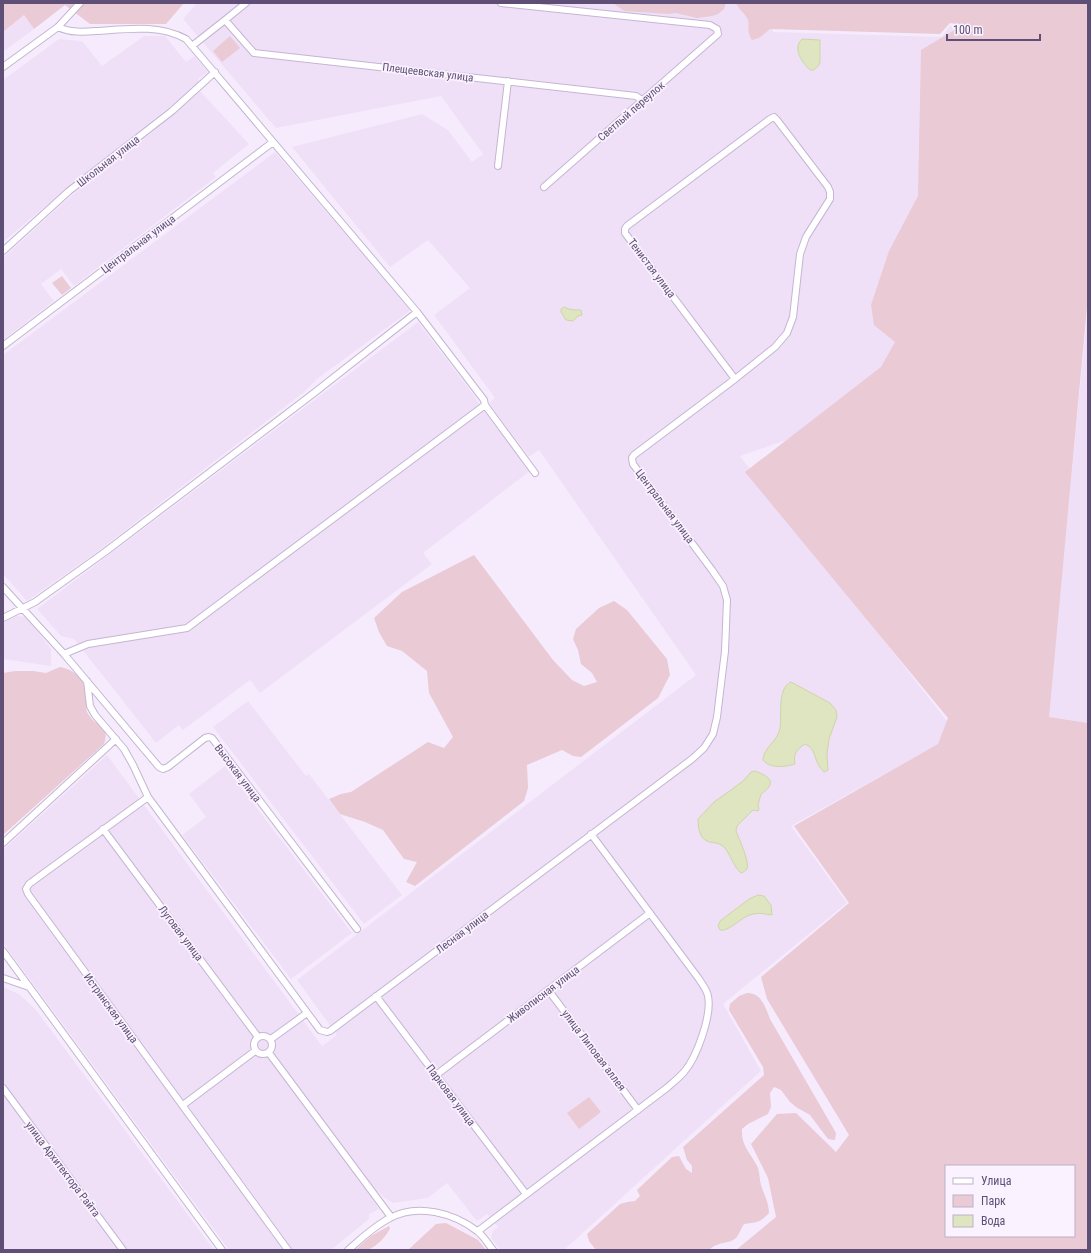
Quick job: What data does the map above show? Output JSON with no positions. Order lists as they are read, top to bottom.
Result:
{
  "streets": {
    "street": [
      "Плещеевская улица",
      "Светлый переулок",
      "Школьная улица",
      "Центральная улица",
      "Тенистая улица",
      "Высокая улица",
      "Лесная улица",
      "Луговая улица",
      "Живописная улица",
      "Истринская улица",
      "улица Липовая аллея",
      "Парковая улица",
      "улица Архитектора Райта"
    ]
  },
  "crossings": [
    ["Плещеевская улица", "Светлый переулок"],
    ["Центральная улица", "Тенистая улица"],
    ["Центральная улица", "Лесная улица"],
    ["Лесная улица", "Парковая улица"],
    ["Луговая улица", "Истринская улица"],
    ["Живописная улица", "улица Липовая аллея"],
    ["Живописная улица", "Парковая улица"]
  ],
  "legend": ["Улица", "Парк", "Вода"],
  "scale_bar": "100 m"
}
